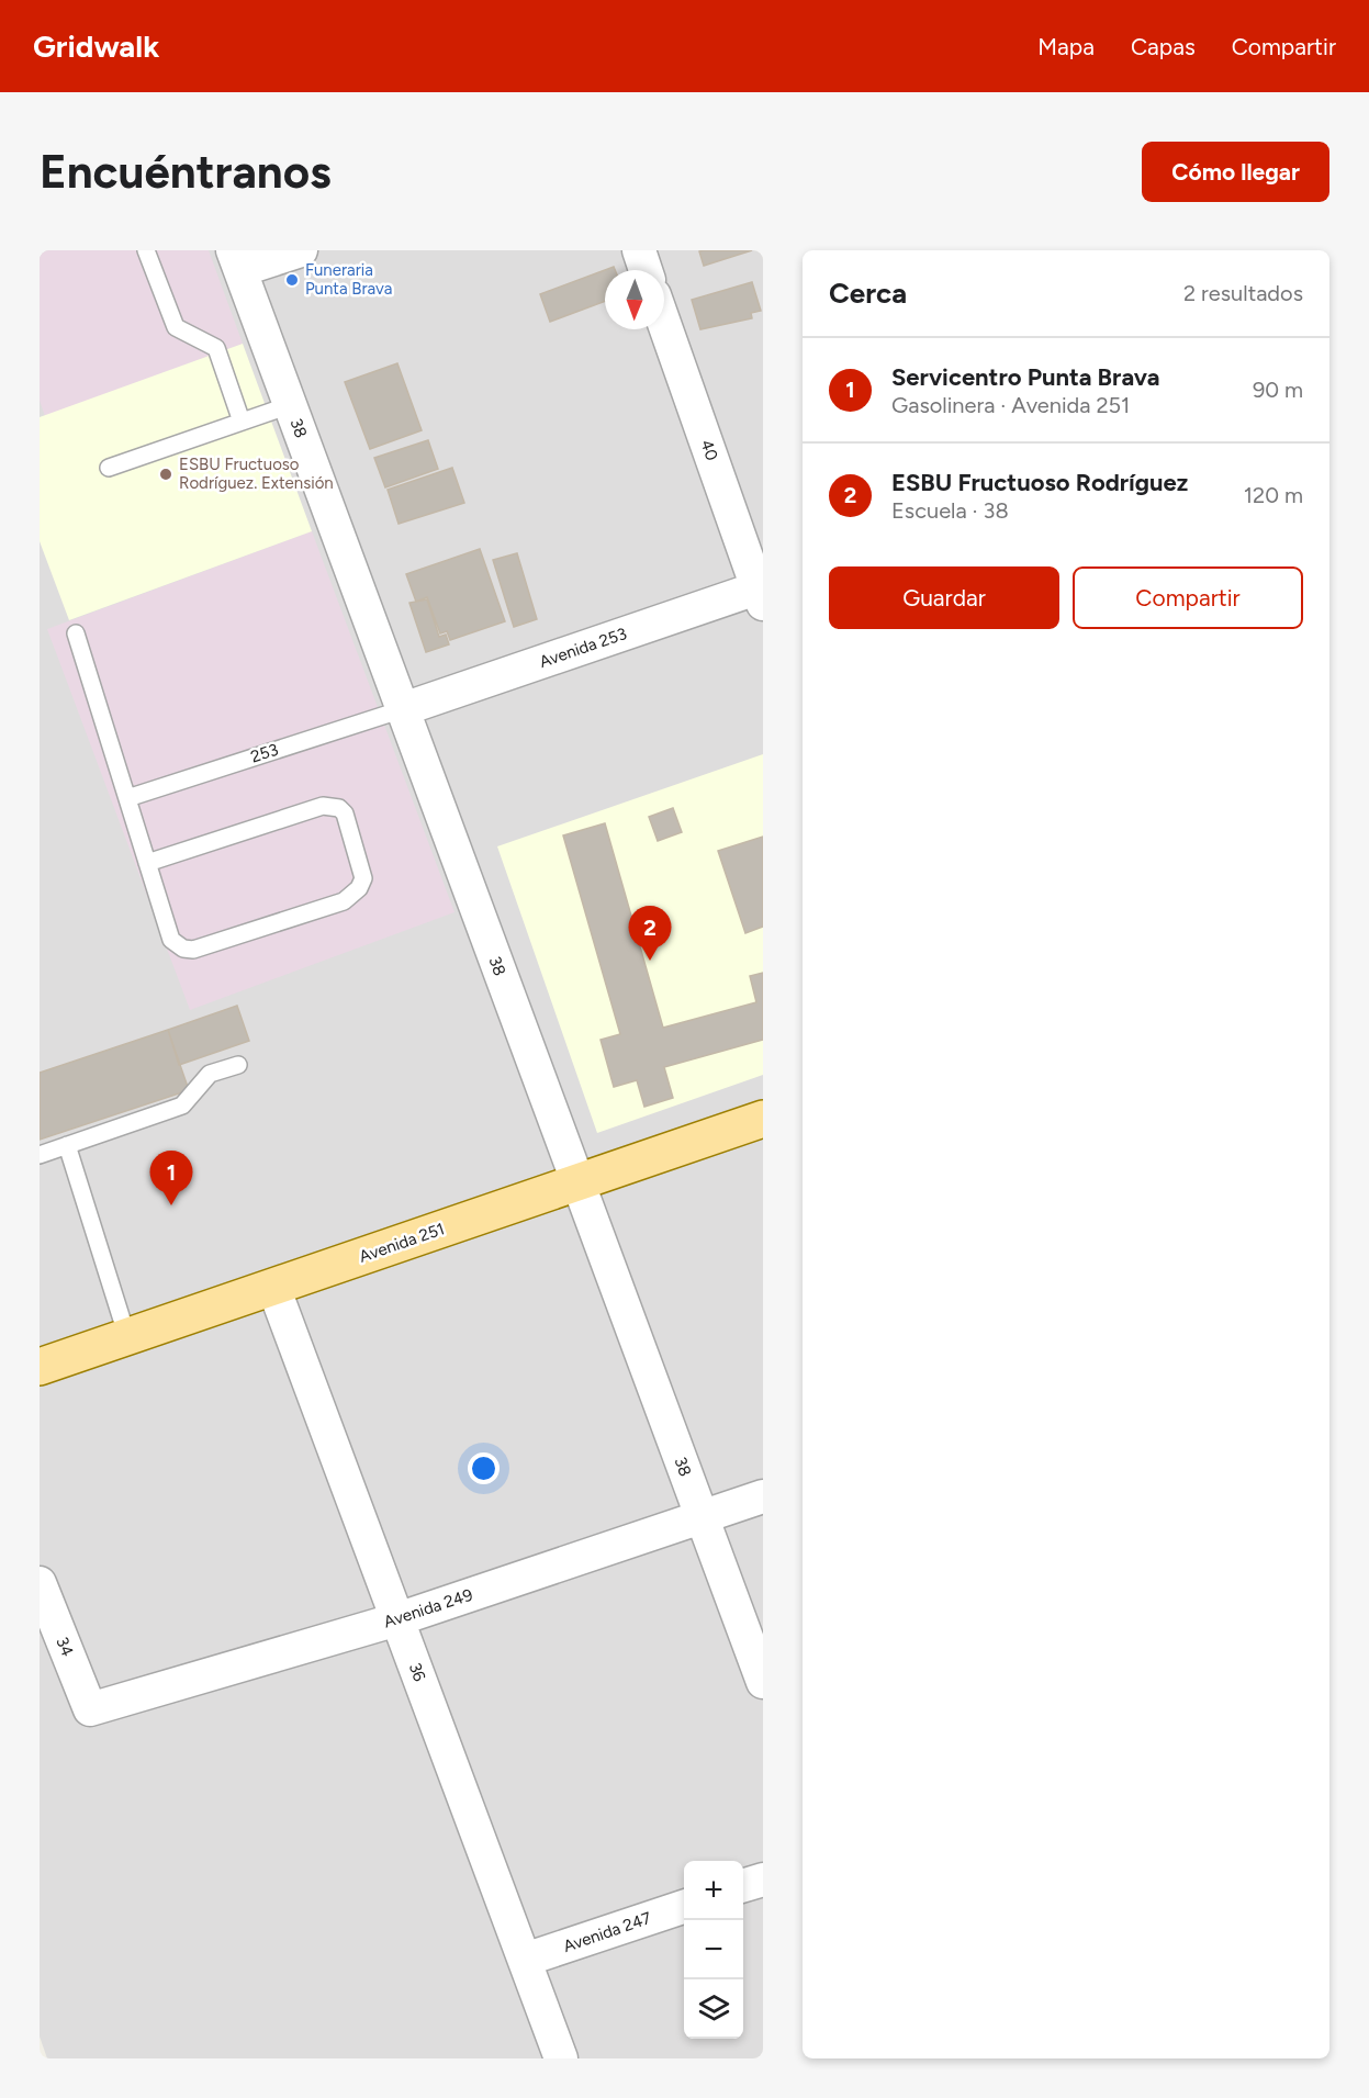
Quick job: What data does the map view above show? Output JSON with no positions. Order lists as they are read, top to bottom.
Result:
{
  "streets": {
    "main road": ["Avenida 251"],
    "street": [
      "38",
      "40",
      "Avenida 253",
      "Avenida 249",
      "34",
      "36",
      "Avenida 247"
    ],
    "lane": ["253"]
  },
  "crossings": [
    ["38", "Avenida 253"],
    ["38", "253"],
    ["38", "Avenida 251"],
    ["38", "Avenida 249"],
    ["40", "Avenida 253"],
    ["Avenida 253", "253"],
    ["Avenida 251", "36"],
    ["Avenida 249", "34"],
    ["Avenida 249", "36"],
    ["36", "Avenida 247"]
  ],
  "places": ["Funeraria Punta Brava", "ESBU Fructuoso Rodríguez. Extensión"],
  "north": "bottom",
  "page": {
    "header": "Gridwalk",
    "nav": ["Mapa", "Capas", "Compartir"],
    "buttons": [
      "Cómo llegar",
      ["Guardar", "Compartir"]
    ],
    "title": "Encuéntranos",
    "heading": ["Cerca", "2 resultados"],
    "list": [
      {
        "mark": "1",
        "name": "Servicentro Punta Brava",
        "note": "Gasolinera · Avenida 251",
        "value": "90 m"
      },
      {
        "mark": "2",
        "name": "ESBU Fructuoso Rodríguez",
        "note": "Escuela · 38",
        "value": "120 m"
      }
    ],
    "pins": ["2", "1"],
    "map_buttons": ["+", "−"]
  }
}
